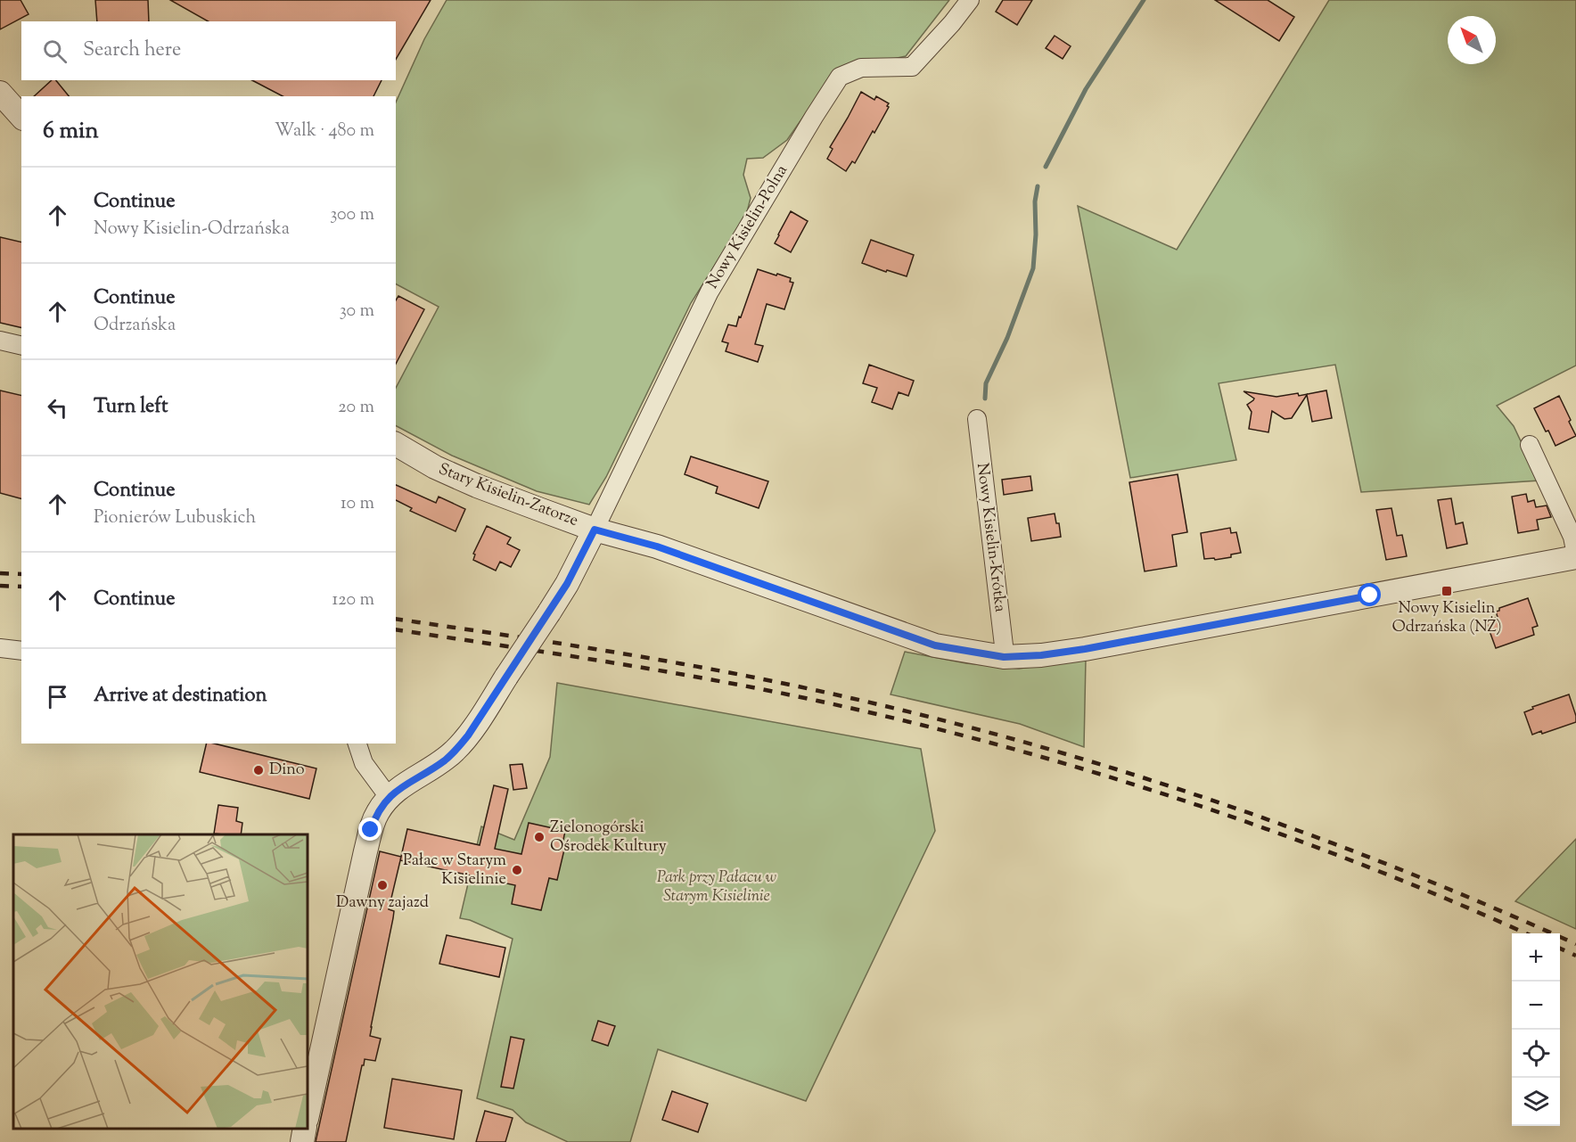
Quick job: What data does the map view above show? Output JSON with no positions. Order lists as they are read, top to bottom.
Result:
{
  "streets": {
    "street": ["Nowy Kisielin-Polna", "Stary Kisielin-Zatorze", "Nowy Kisielin-Krótka"]
  },
  "crossings": [
    ["Nowy Kisielin-Polna", "Stary Kisielin-Zatorze"],
    ["Stary Kisielin-Zatorze", "Nowy Kisielin-Krótka"]
  ],
  "parks": ["Park przy Pałacu w Starym Kisielinie"],
  "places": {
    "transit": ["Nowy Kisielin Odrzańska (NŻ)"],
    "other": [
      "Dino",
      "Zielonogórski Ośrodek Kultury",
      "Pałac w Starym Kisielinie",
      "Dawny zajazd"
    ]
  },
  "north": "top left",
  "page": {
    "search": "Search here",
    "heading": ["6 min", "Walk · 480 m"],
    "list": [
      ["Continue", "Nowy Kisielin-Odrzańska", "300 m"],
      ["Continue", "Odrzańska", "30 m"],
      ["Turn left", "20 m"],
      ["Continue", "Pionierów Lubuskich", "10 m"],
      ["Continue", "120 m"],
      "Arrive at destination"
    ],
    "map_buttons": ["+", "−"]
  }
}
